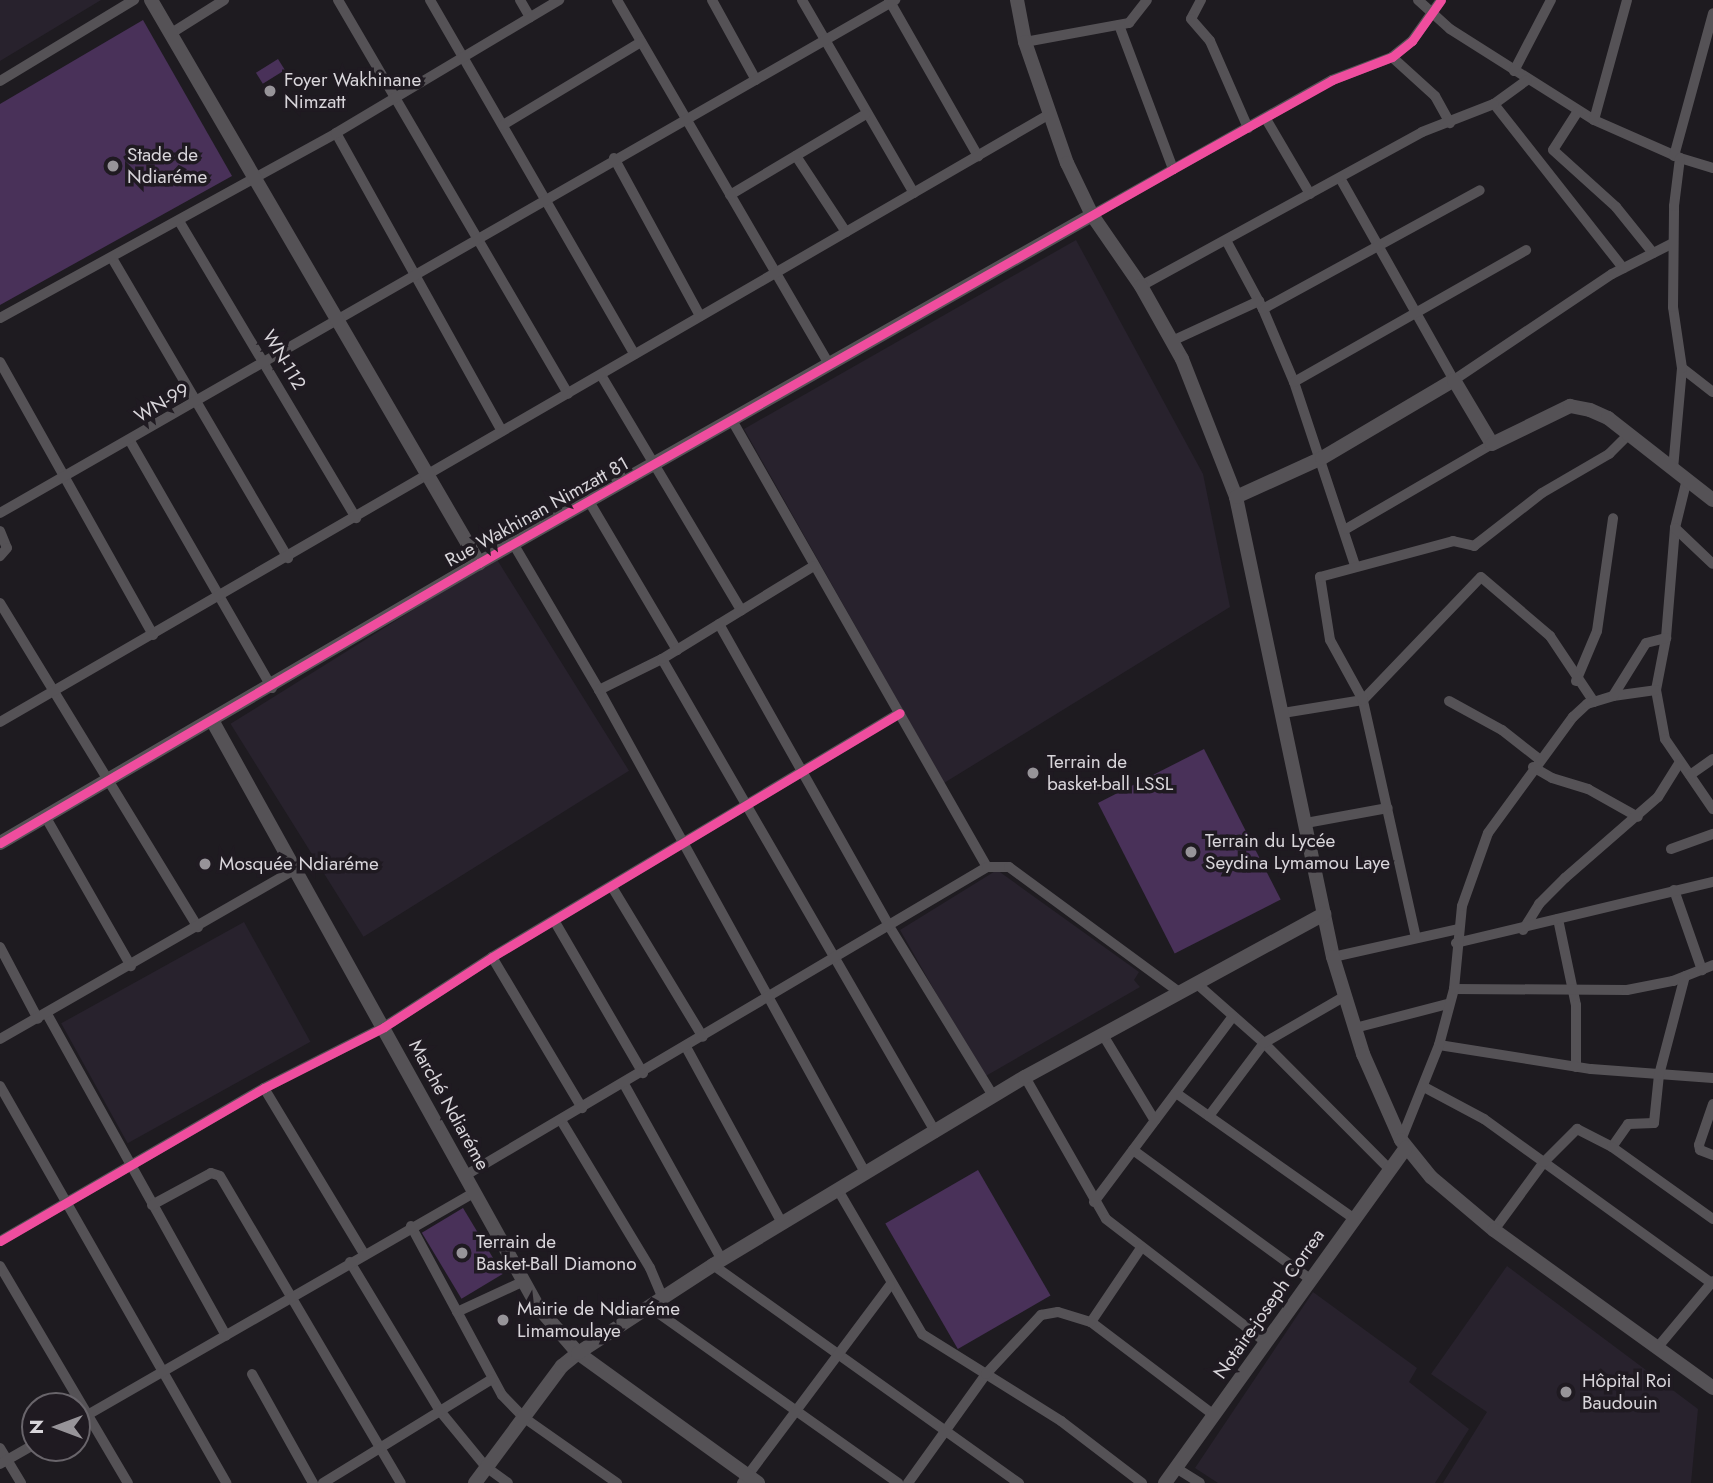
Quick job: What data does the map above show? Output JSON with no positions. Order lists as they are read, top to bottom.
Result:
{
  "streets": {
    "street": [
      "WN-112",
      "WN-99",
      "Rue Wakhinan Nimzatt 81",
      "Marché Ndiaréme",
      "Notaire-joseph Correa"
    ]
  },
  "crossings": [
    ["WN-112", "WN-99"],
    ["Rue Wakhinan Nimzatt 81", "Marché Ndiaréme"]
  ],
  "places": [
    "Foyer Wakhinane Nimzatt",
    "Stade de Ndiaréme",
    "Terrain de basket-ball LSSL",
    "Terrain du Lycée Seydina Lymamou Laye",
    "Mosquée Ndiaréme",
    "Terrain de Basket-Ball Diamono",
    "Mairie de Ndiaréme Limamoulaye",
    "Hôpital Roi Baudouin"
  ],
  "north": "left"
}
